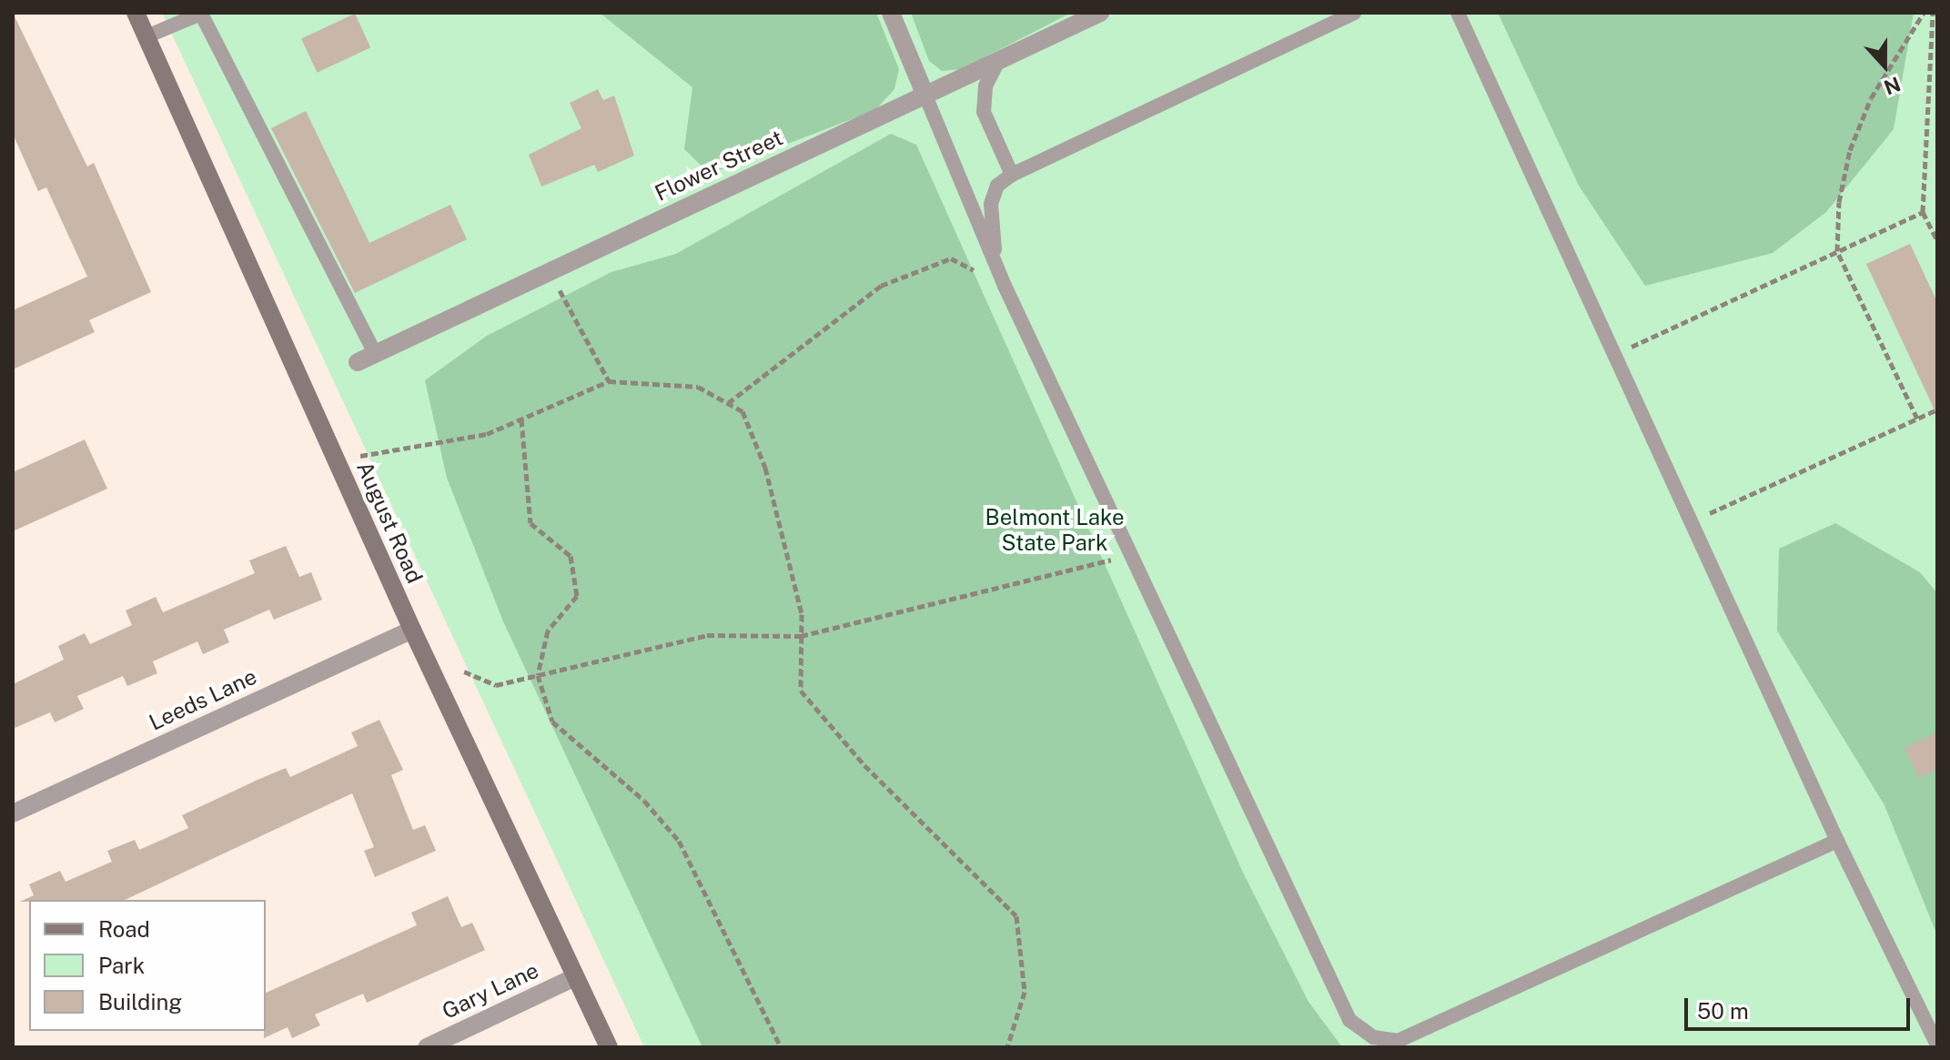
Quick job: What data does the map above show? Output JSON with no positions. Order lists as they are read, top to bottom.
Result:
{
  "streets": {
    "street": [
      "Flower Street",
      "August Road",
      "Leeds Lane",
      "Gary Lane"
    ]
  },
  "crossings": [
    ["August Road", "Leeds Lane"],
    ["August Road", "Gary Lane"]
  ],
  "parks": ["Belmont Lake State Park"],
  "legend": ["Road", "Park", "Building"],
  "scale_bar": "50 m",
  "north": "bottom"
}
